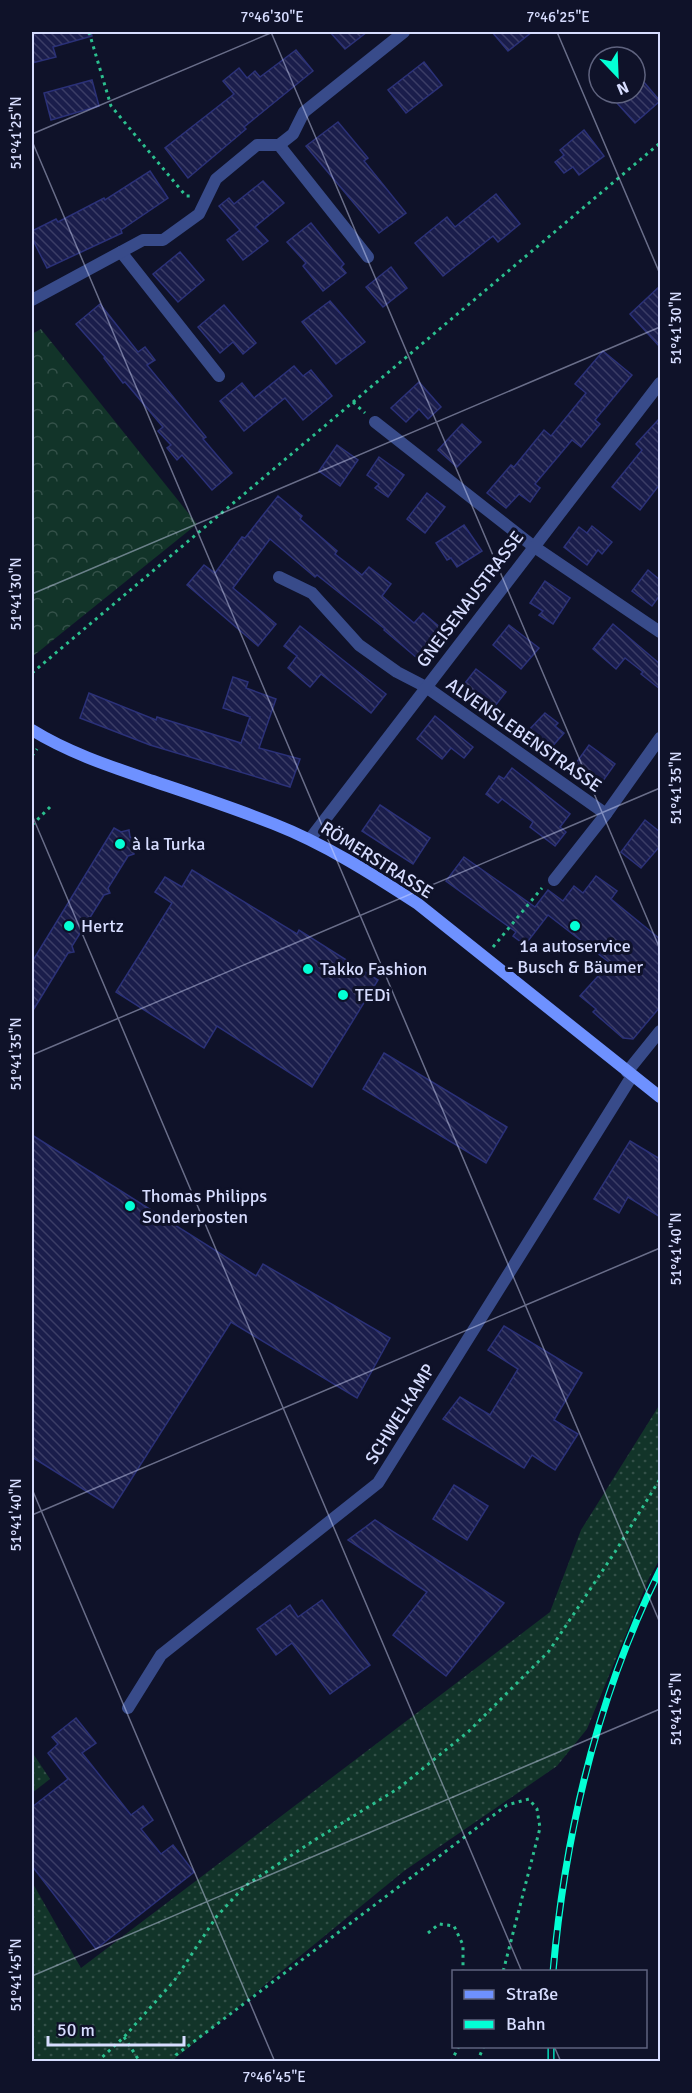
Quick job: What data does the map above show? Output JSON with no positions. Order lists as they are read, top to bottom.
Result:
{
  "streets": {
    "main road": ["RÖMERSTRASSE"],
    "street": ["GNEISENAUSTRASSE", "ALVENSLEBENSTRASSE", "SCHWELKAMP"]
  },
  "crossings": [
    ["GNEISENAUSTRASSE", "ALVENSLEBENSTRASSE"],
    ["GNEISENAUSTRASSE", "RÖMERSTRASSE"],
    ["RÖMERSTRASSE", "SCHWELKAMP"]
  ],
  "places": [
    "à la Turka",
    "Hertz",
    "1a autoservice - Busch & Bäumer",
    "Takko Fashion",
    "TEDi",
    "Thomas Philipps Sonderposten"
  ],
  "legend": ["Straße", "Bahn"],
  "scale_bar": "50 m",
  "north": "bottom right",
  "coordinates": [
    "7°46'30\"E",
    "7°46'25\"E",
    "51°41'25\"N",
    "51°41'30\"N",
    "51°41'35\"N",
    "51°41'40\"N",
    "51°41'45\"N",
    "7°46'45\"E"
  ]
}
